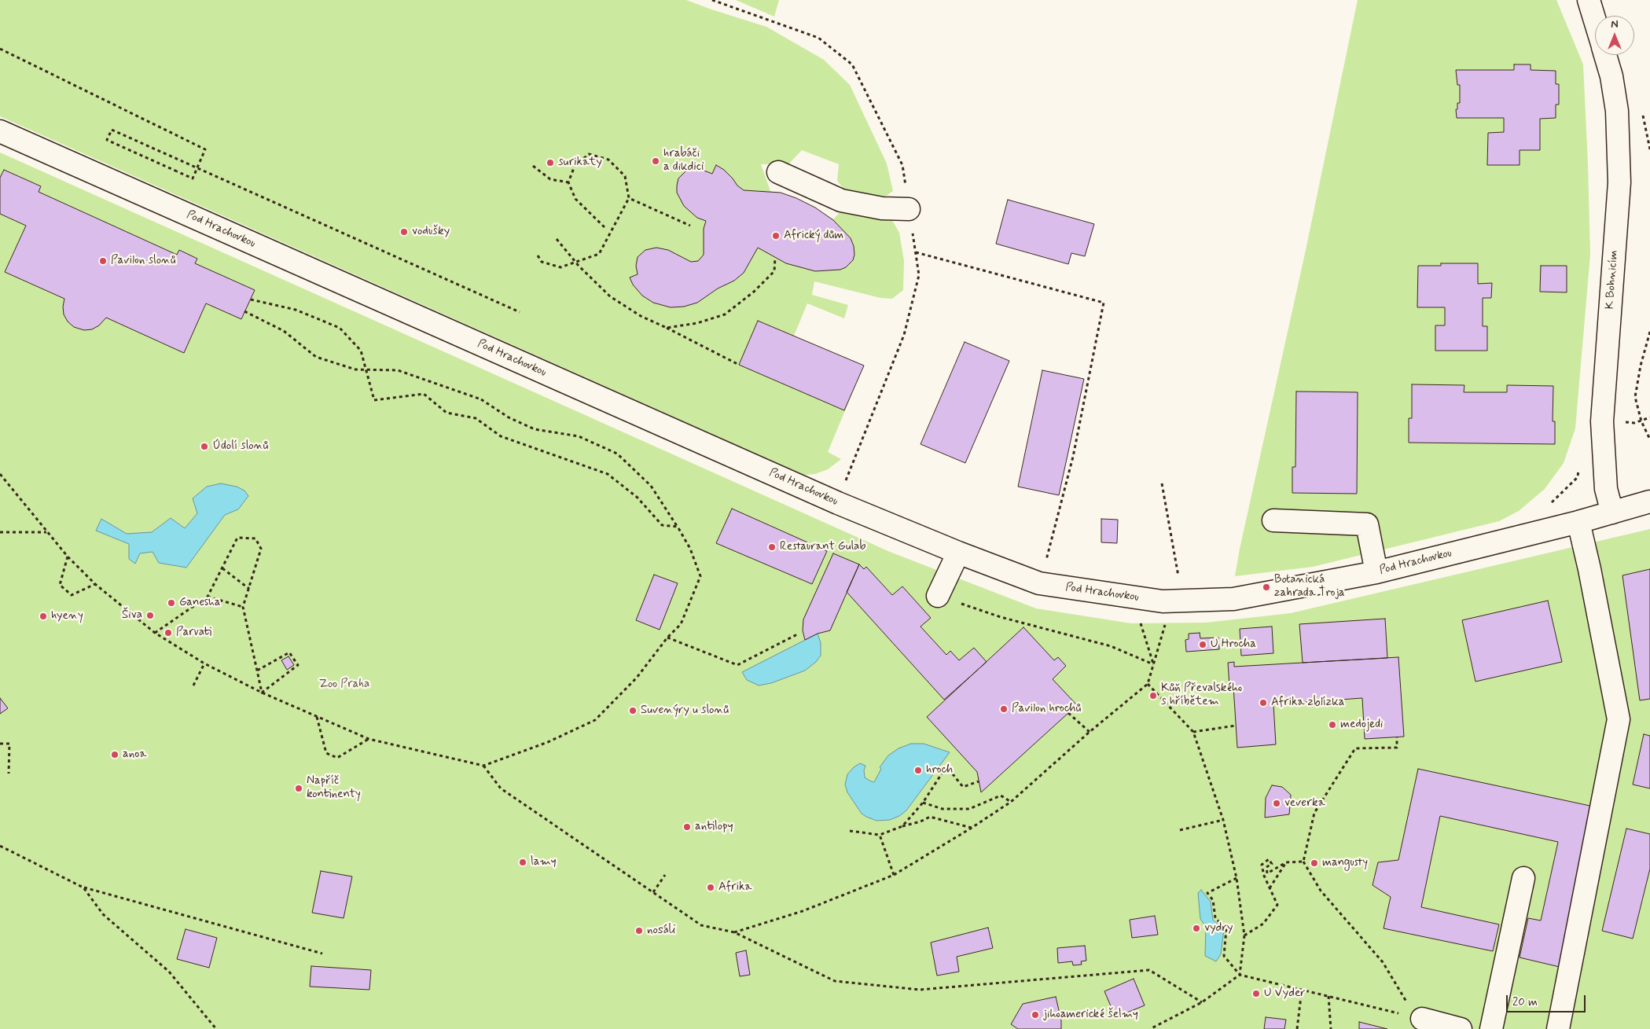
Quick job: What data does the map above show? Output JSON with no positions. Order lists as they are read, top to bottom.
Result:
{
  "streets": {
    "street": ["Pod Hrachovkou", "K Bohnicím"]
  },
  "crossings": [
    ["Pod Hrachovkou", "K Bohnicím"]
  ],
  "parks": ["Zoo Praha"],
  "places": [
    "hrabáči a dikdici",
    "surikaty",
    "vodušky",
    "Africký dům",
    "Pavilon slonů",
    "Údolí slonů",
    "Restaurant Gulab",
    "Botanická zahrada Troja",
    "Ganesha",
    "Šiva",
    "hyeny",
    "Parvati",
    "U Hrocha",
    "Kůň Převalského s hříbětem",
    "Afrika zblízka",
    "Pavilon hrochů",
    "Suvenýry u slonů",
    "medojedi",
    "anoa",
    "hroch",
    "Napříč kontinenty",
    "veverka",
    "antilopy",
    "lamy",
    "mangusty",
    "Afrika",
    "vydry",
    "nosáli",
    "U Vyder",
    "jihoamerické šelmy"
  ],
  "scale_bar": "20 m",
  "north": "top"
}
